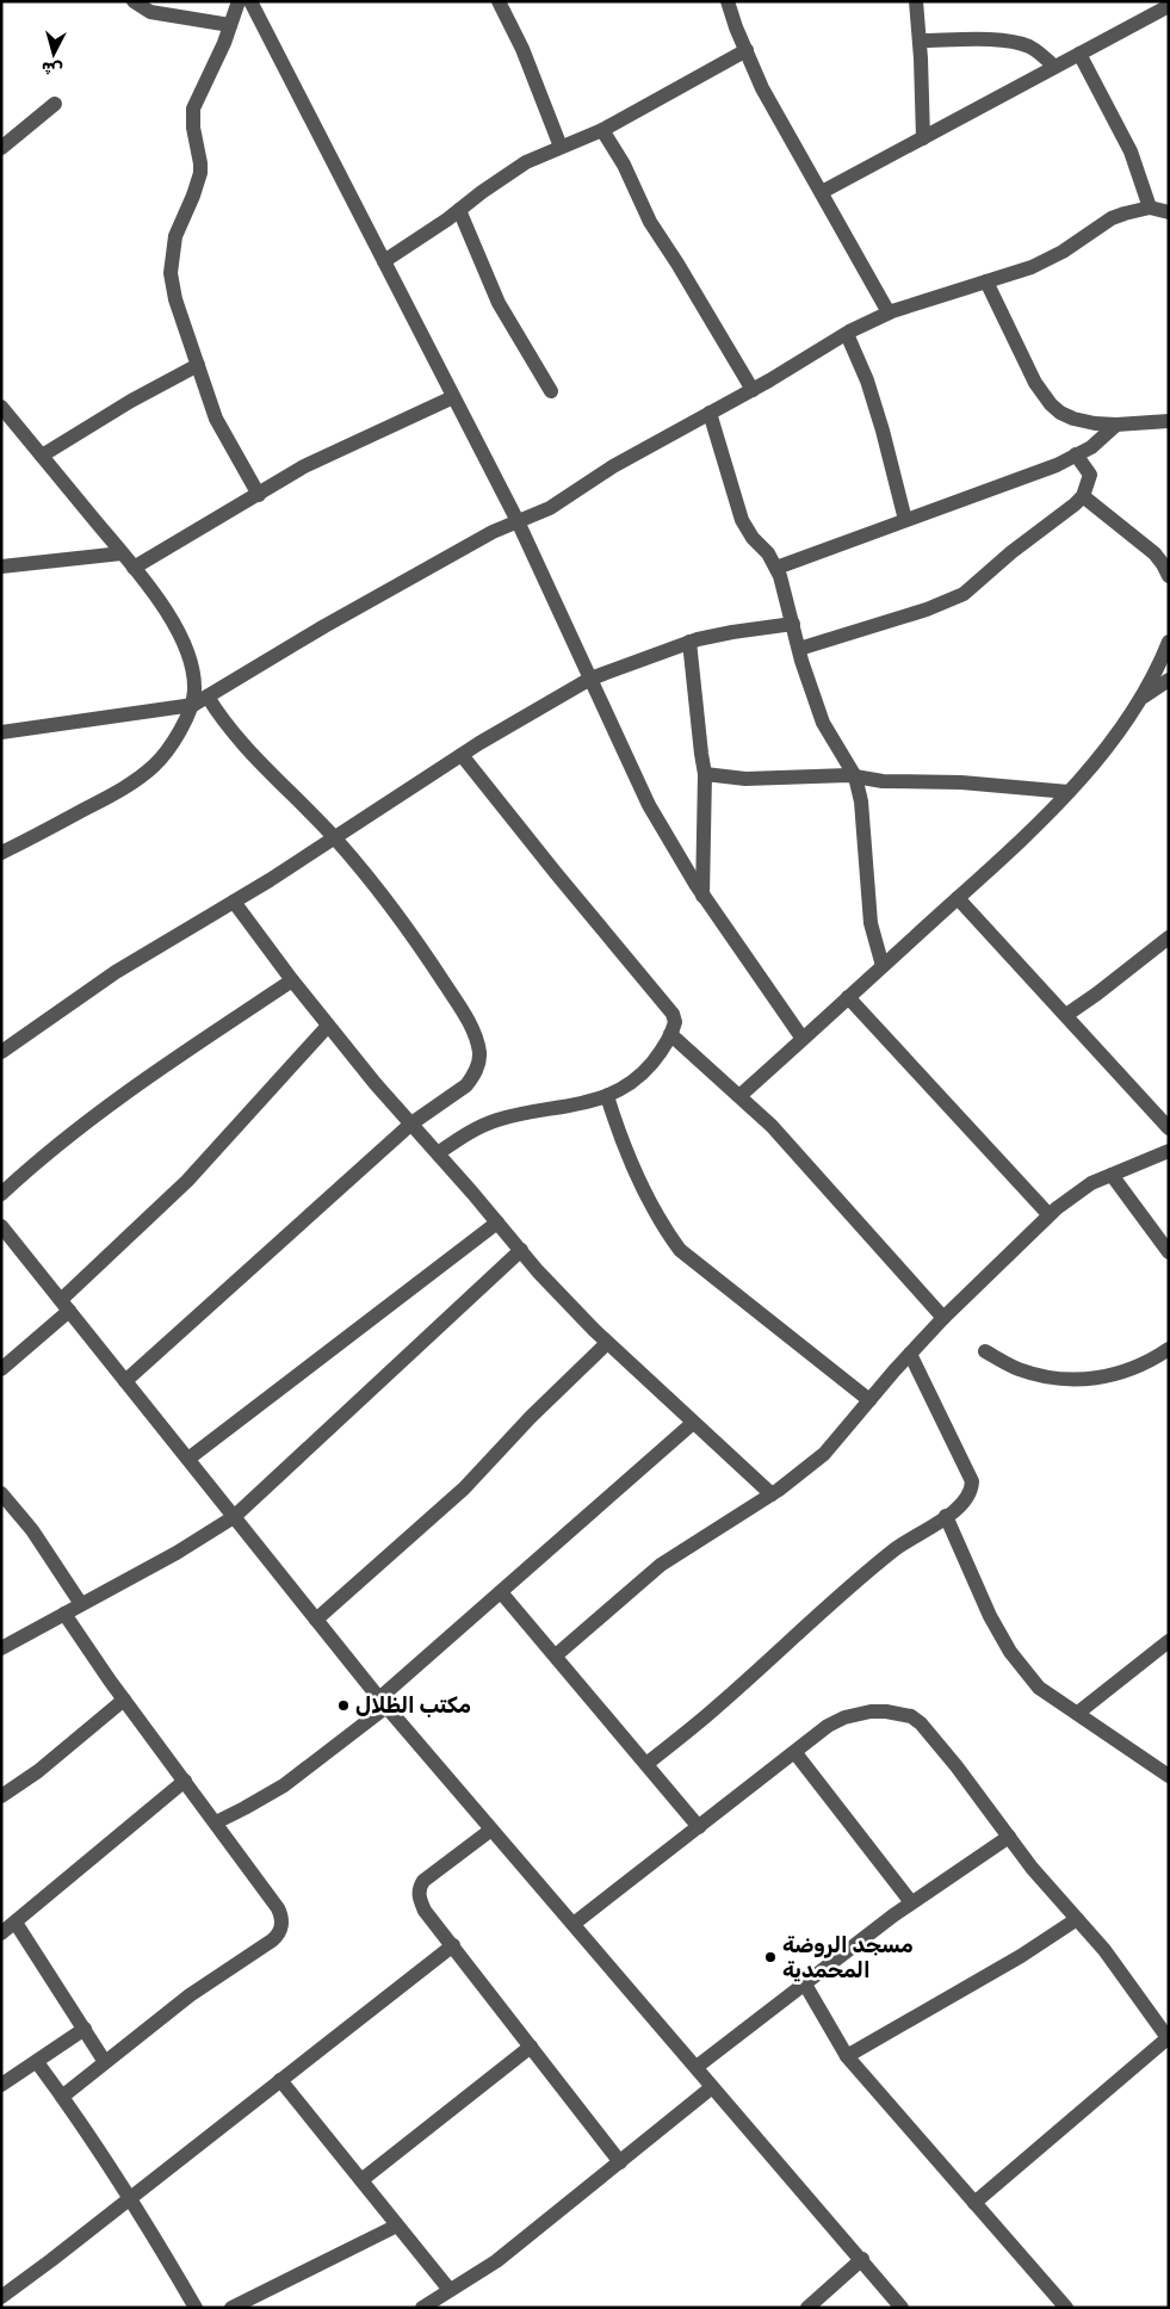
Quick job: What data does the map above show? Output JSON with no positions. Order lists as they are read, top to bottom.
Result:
{
  "places": ["مكتب الظلال", "مسجد الروضة المحمدية"],
  "north": "bottom"
}
